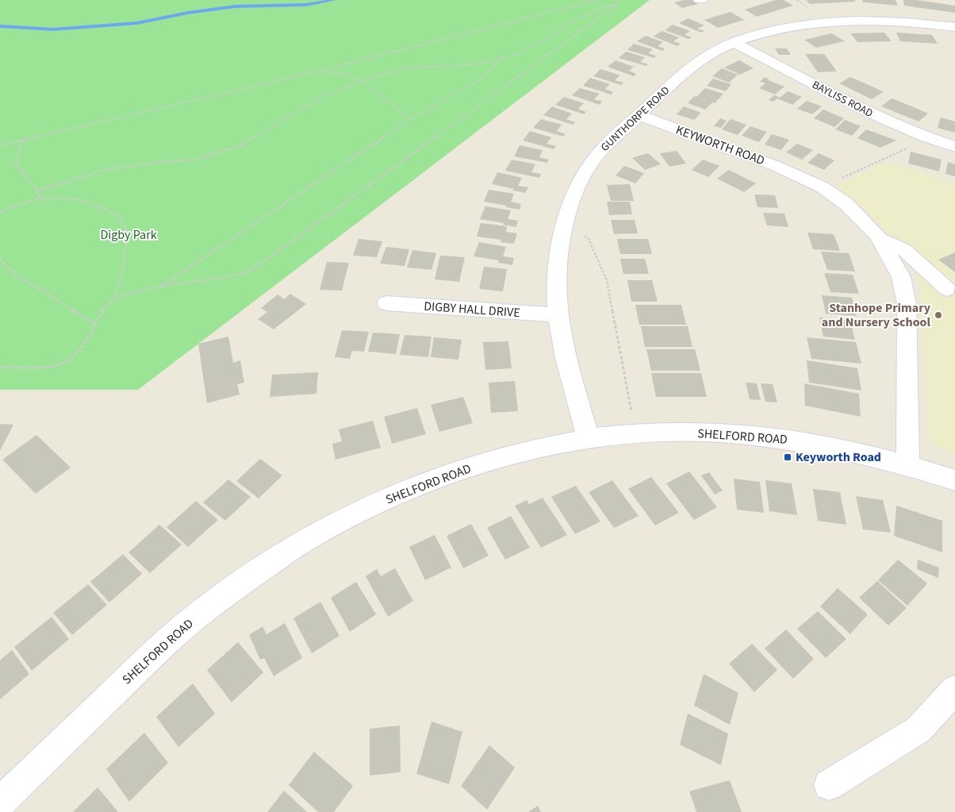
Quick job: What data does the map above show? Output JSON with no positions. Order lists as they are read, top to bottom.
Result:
{
  "streets": {
    "street": [
      "BAYLISS ROAD",
      "GUNTHORPE ROAD",
      "KEYWORTH ROAD",
      "DIGBY HALL DRIVE",
      "SHELFORD ROAD"
    ]
  },
  "crossings": [
    ["BAYLISS ROAD", "GUNTHORPE ROAD"],
    ["GUNTHORPE ROAD", "KEYWORTH ROAD"],
    ["GUNTHORPE ROAD", "DIGBY HALL DRIVE"],
    ["GUNTHORPE ROAD", "SHELFORD ROAD"],
    ["KEYWORTH ROAD", "SHELFORD ROAD"]
  ],
  "parks": ["Digby Park"],
  "places": {
    "other": ["Stanhope Primary and Nursery School"],
    "transit": ["Keyworth Road"]
  }
}
